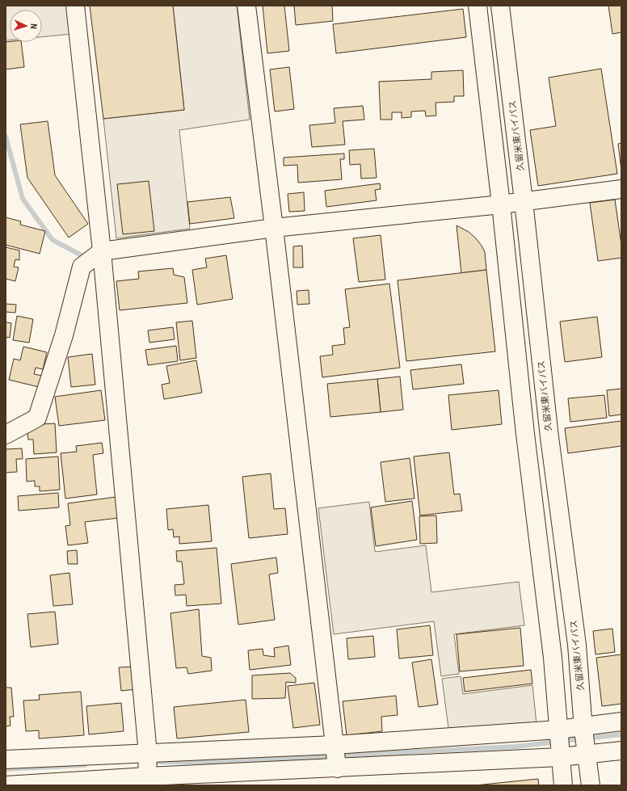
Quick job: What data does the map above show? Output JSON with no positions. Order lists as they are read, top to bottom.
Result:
{
  "streets": {
    "main road": ["久留米東バイパス"]
  },
  "north": "right"
}
